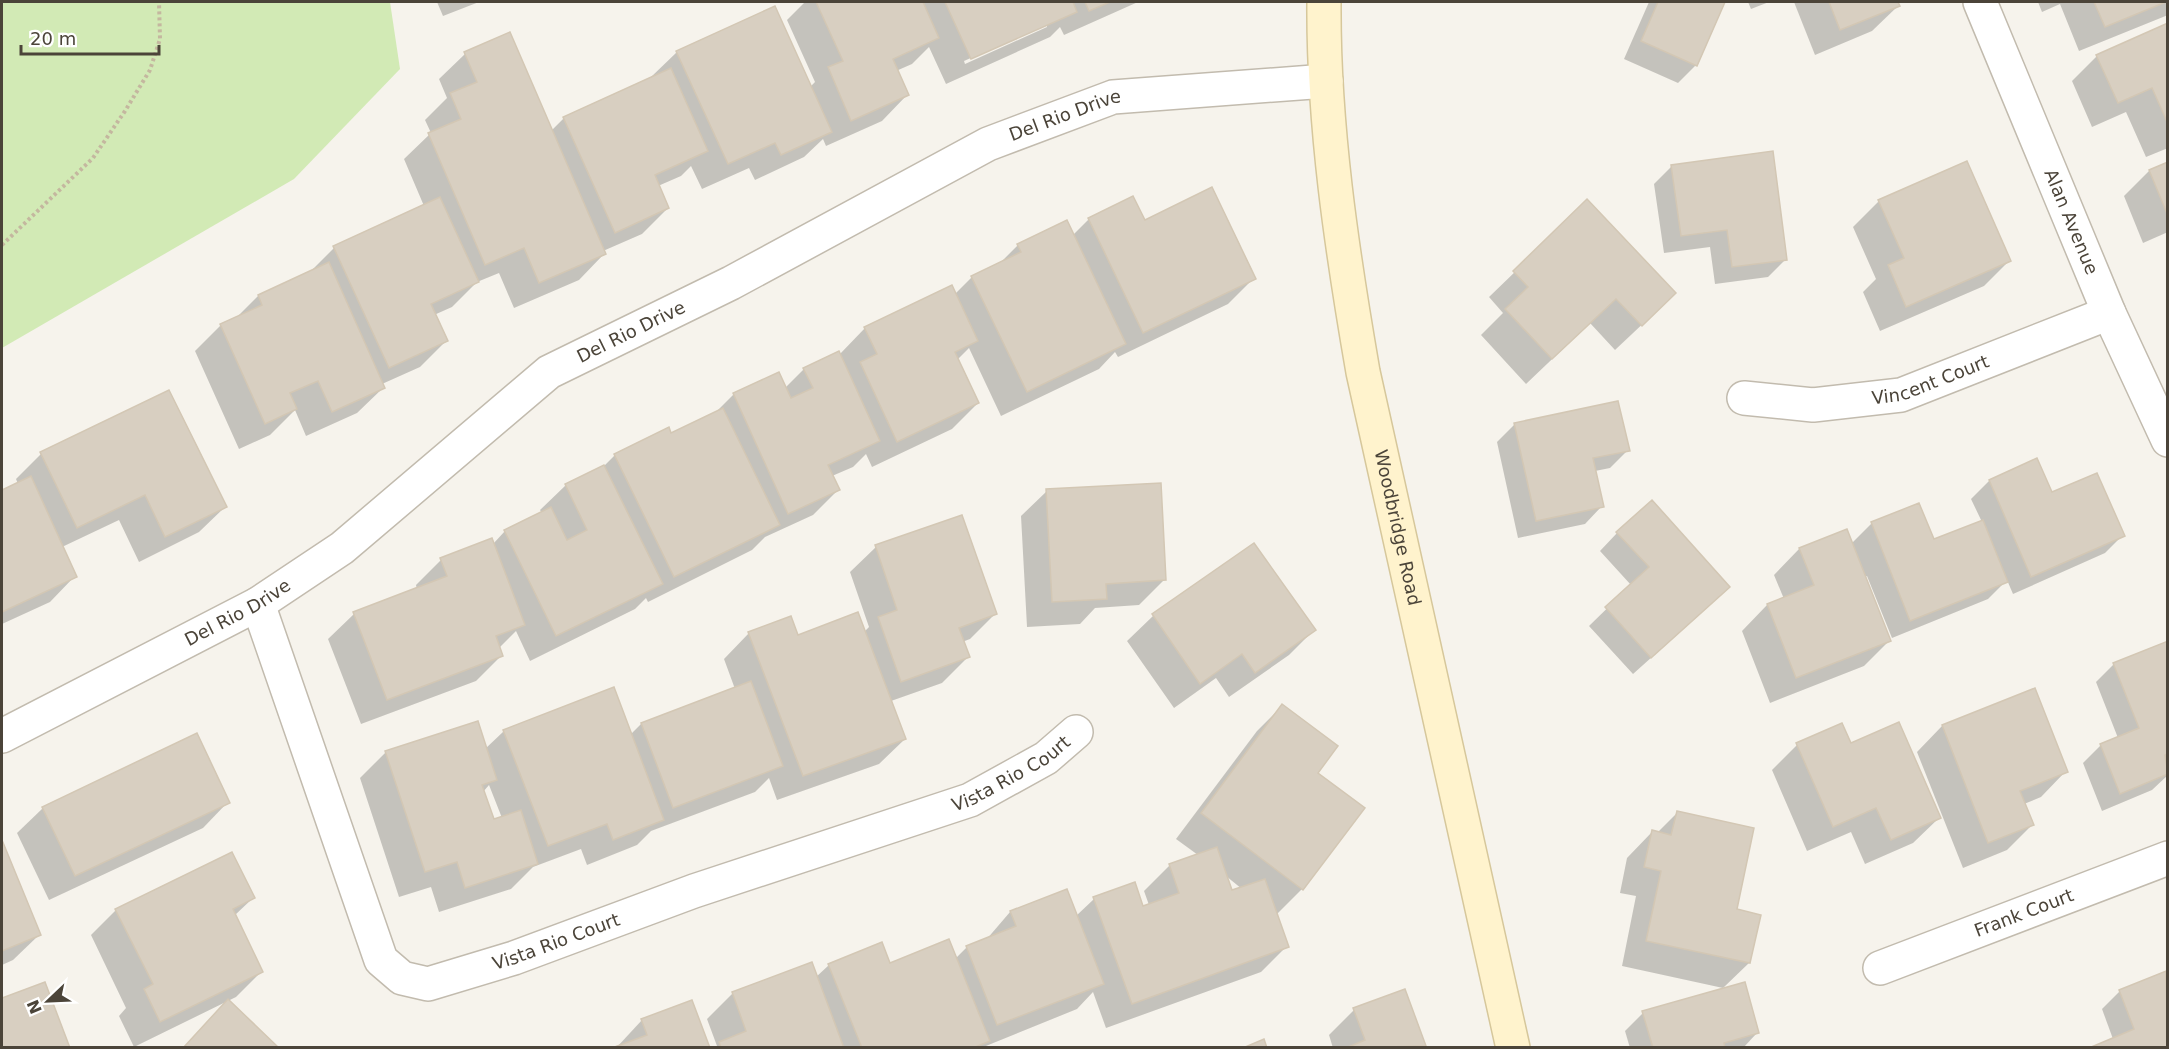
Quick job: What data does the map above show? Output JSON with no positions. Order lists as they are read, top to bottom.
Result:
{
  "streets": {
    "street": [
      "Del Rio Drive",
      "Alan Avenue",
      "Vincent Court",
      "Woodbridge Road",
      "Vista Rio Court",
      "Frank Court"
    ]
  },
  "crossings": [
    ["Del Rio Drive", "Woodbridge Road"],
    ["Del Rio Drive", "Vista Rio Court"],
    ["Alan Avenue", "Vincent Court"]
  ],
  "scale_bar": "20 m",
  "north": "bottom left"
}
